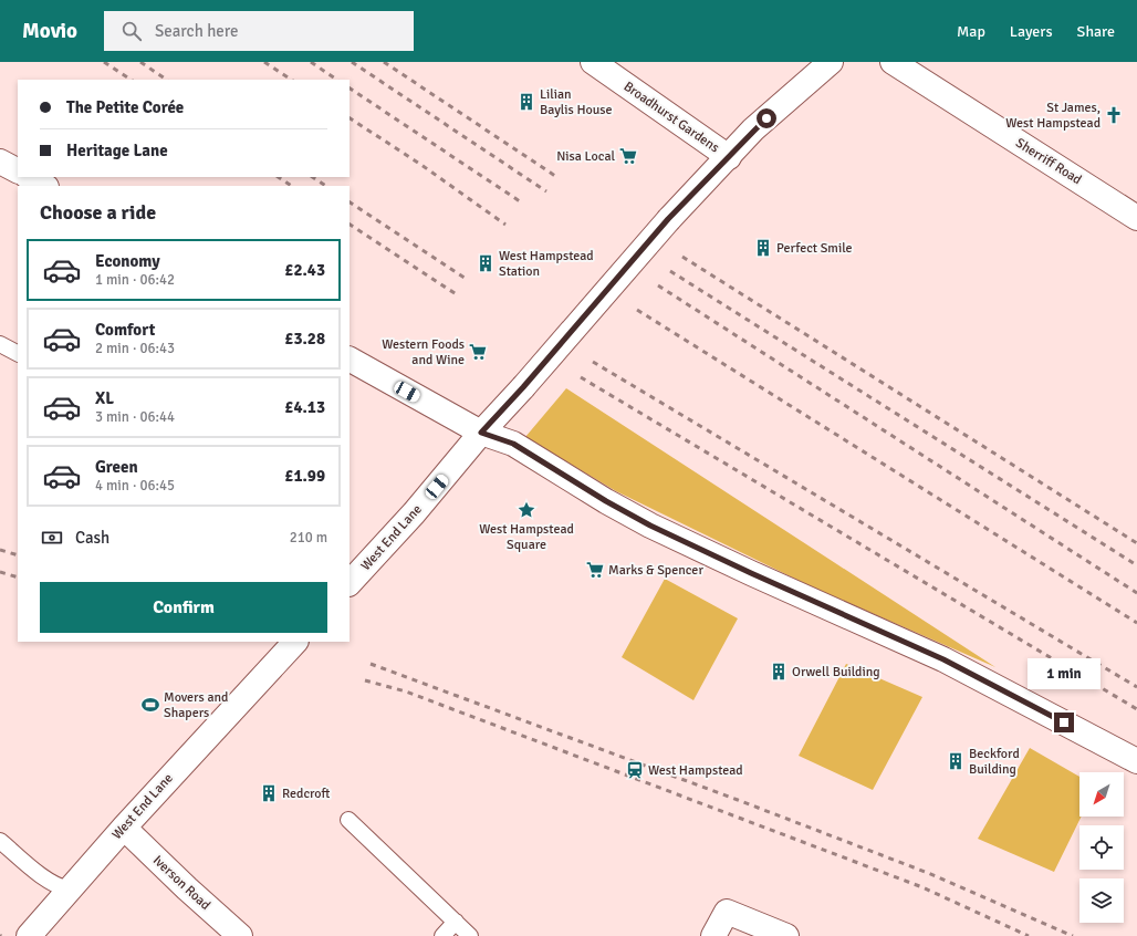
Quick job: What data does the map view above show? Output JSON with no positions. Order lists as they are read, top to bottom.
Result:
{
  "streets": {
    "street": [
      "Broadhurst Gardens",
      "Sherriff Road",
      "West End Lane",
      "Iverson Road"
    ]
  },
  "crossings": [
    ["Broadhurst Gardens", "West End Lane"],
    ["West End Lane", "Iverson Road"]
  ],
  "places": {
    "building": [
      "Lilian Baylis House",
      "Perfect Smile",
      "West Hampstead Station",
      "Orwell Building",
      "Beckford Building",
      "Redcroft"
    ],
    "church": ["St James, West Hampstead"],
    "supermarket": ["Nisa Local", "Western Foods and Wine", "Marks & Spencer"],
    "place": ["West Hampstead Square"],
    "sports": ["Movers and Shapers"],
    "station": ["West Hampstead"]
  },
  "north": "bottom left",
  "page": {
    "header": "Movio",
    "search": "Search here",
    "nav": ["Map", "Layers", "Share"],
    "banner": ["The Petite Corée", "Heritage Lane"],
    "heading": "Choose a ride",
    "list": [
      {
        "name": "Economy",
        "note": "1 min · 06:42",
        "value": "£2.43"
      },
      {
        "name": "Comfort",
        "note": "2 min · 06:43",
        "value": "£3.28"
      },
      {
        "name": "XL",
        "note": "3 min · 06:44",
        "value": "£4.13"
      },
      {
        "name": "Green",
        "note": "4 min · 06:45",
        "value": "£1.99"
      }
    ],
    "pay": ["Cash", "210 m"],
    "buttons": "Confirm",
    "bubble": "1 min"
  }
}
